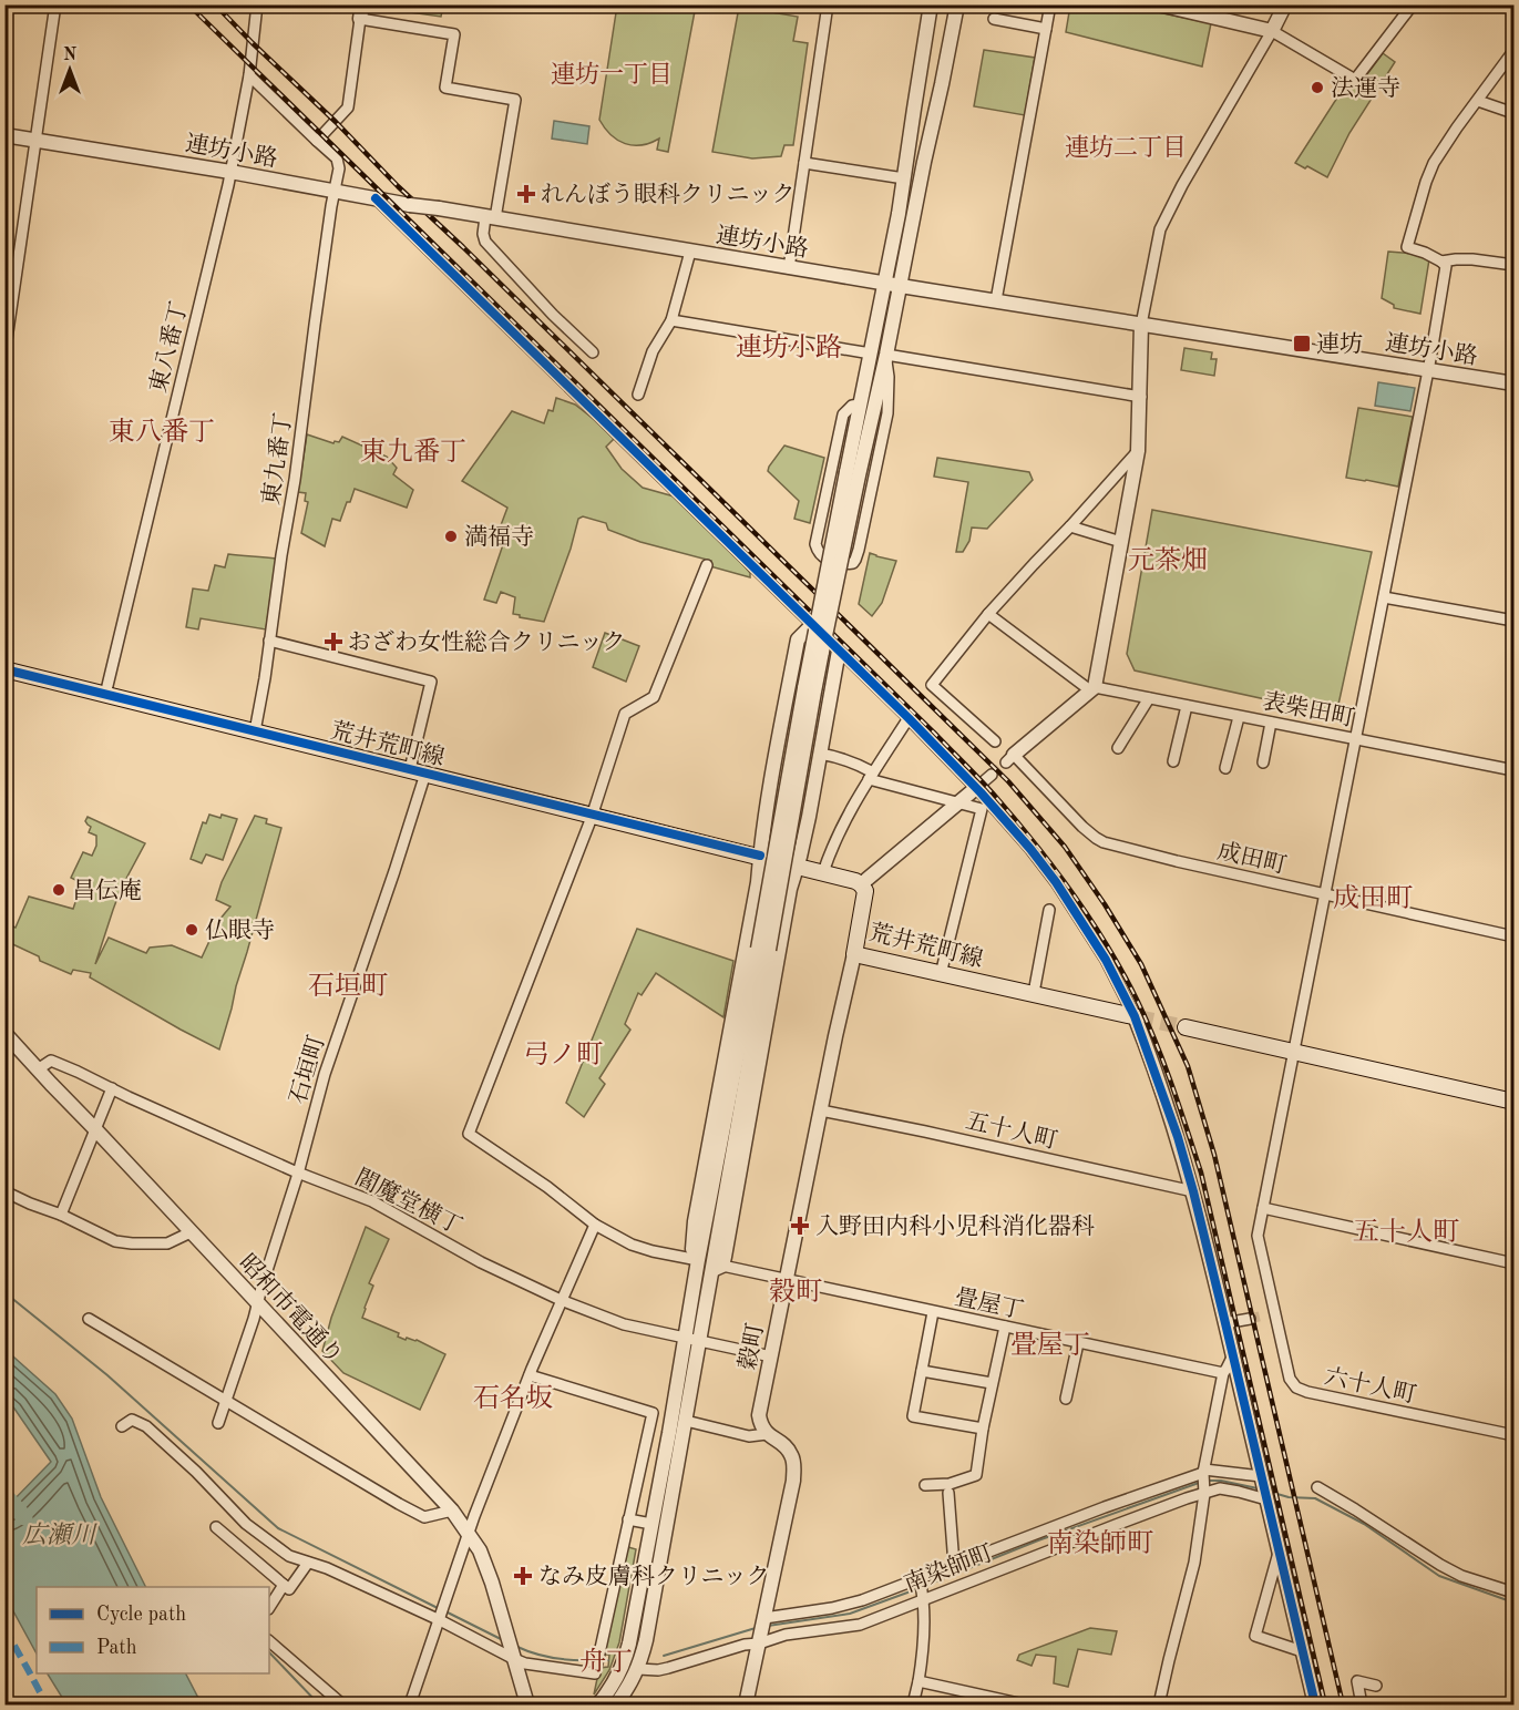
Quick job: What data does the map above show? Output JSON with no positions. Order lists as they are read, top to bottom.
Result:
{
  "streets": {
    "main road": ["荒井荒町線"],
    "street": [
      "連坊小路",
      "東八番丁",
      "東九番丁",
      "表柴田町",
      "成田町",
      "石垣町",
      "五十人町",
      "閻魔堂横丁",
      "畳屋丁",
      "昭和市電通り",
      "穀町",
      "六十人町",
      "南染師町"
    ]
  },
  "crossings": [
    ["連坊小路", "東八番丁"],
    ["連坊小路", "東九番丁"],
    ["東八番丁", "荒井荒町線"],
    ["東九番丁", "荒井荒町線"],
    ["荒井荒町線", "石垣町"],
    ["荒井荒町線", "穀町"],
    ["石垣町", "閻魔堂横丁"],
    ["石垣町", "昭和市電通り"],
    ["五十人町", "穀町"],
    ["閻魔堂横丁", "昭和市電通り"],
    ["閻魔堂横丁", "穀町"],
    ["畳屋丁", "穀町"]
  ],
  "districts": [
    "連坊一丁目",
    "連坊二丁目",
    "連坊小路",
    "東八番丁",
    "東九番丁",
    "元茶畑",
    "成田町",
    "石垣町",
    "弓ノ町",
    "五十人町",
    "穀町",
    "畳屋丁",
    "石名坂",
    "南染師町",
    "舟丁"
  ],
  "water": ["広瀬川"],
  "places": {
    "other": [
      "法運寺",
      "満福寺",
      "昌伝庵",
      "仏眼寺"
    ],
    "health": [
      "れんぼう眼科クリニック",
      "おざわ女性総合クリニック",
      "入野田内科小児科消化器科",
      "なみ皮膚科クリニック"
    ],
    "transit": ["連坊"]
  },
  "legend": ["Cycle path", "Path"],
  "north": "top"
}
